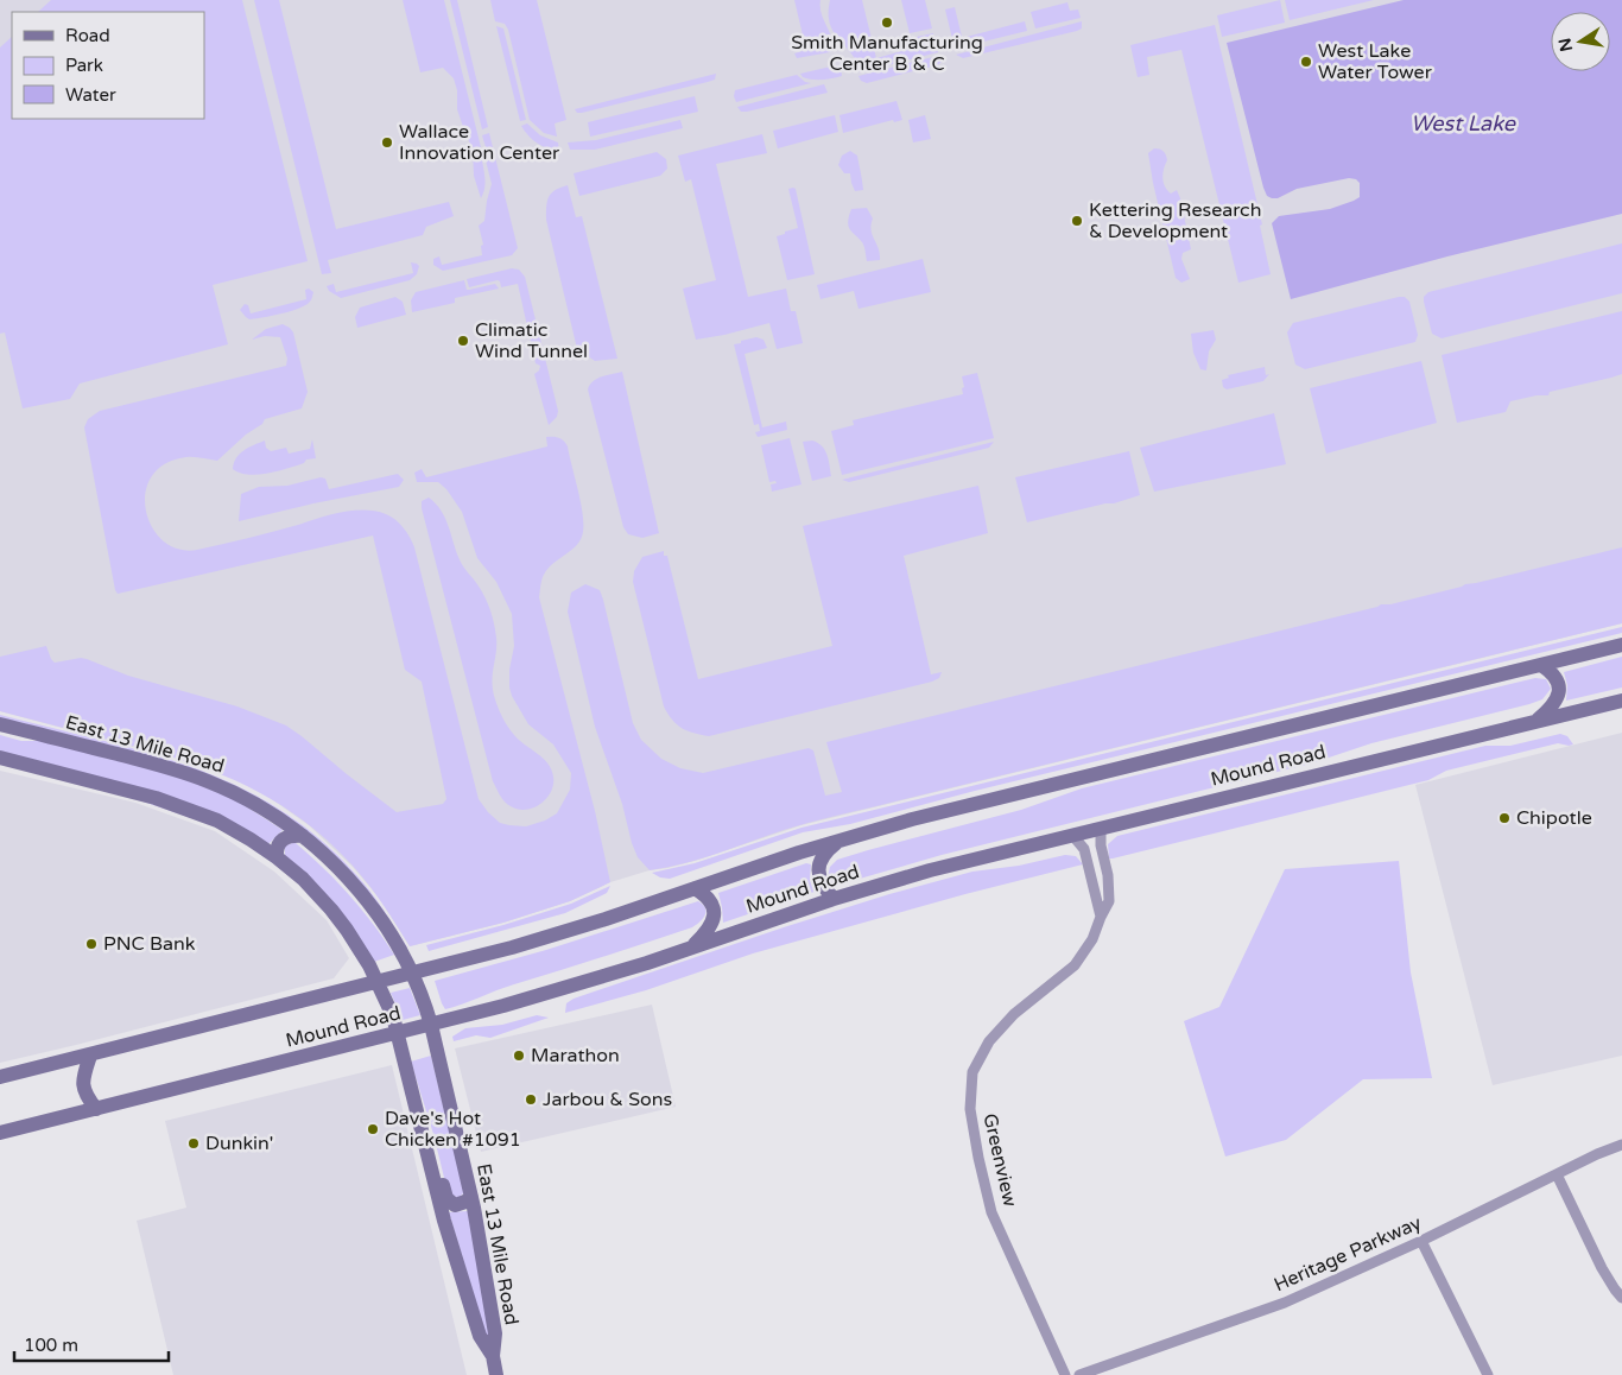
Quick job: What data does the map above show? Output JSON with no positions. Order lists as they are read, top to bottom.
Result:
{
  "streets": {
    "main road": ["East 13 Mile Road", "Mound Road"],
    "street": ["Greenview", "Heritage Parkway"]
  },
  "crossings": [
    ["East 13 Mile Road", "Mound Road"],
    ["Mound Road", "Greenview"]
  ],
  "water": ["West Lake"],
  "places": [
    "Smith Manufacturing Center B & C",
    "West Lake Water Tower",
    "Wallace Innovation Center",
    "Kettering Research & Development",
    "Climatic Wind Tunnel",
    "Chipotle",
    "PNC Bank",
    "Marathon",
    "Jarbou & Sons",
    "Dave's Hot Chicken #1091",
    "Dunkin'"
  ],
  "legend": ["Road", "Park", "Water"],
  "scale_bar": "100 m",
  "north": "left"
}
